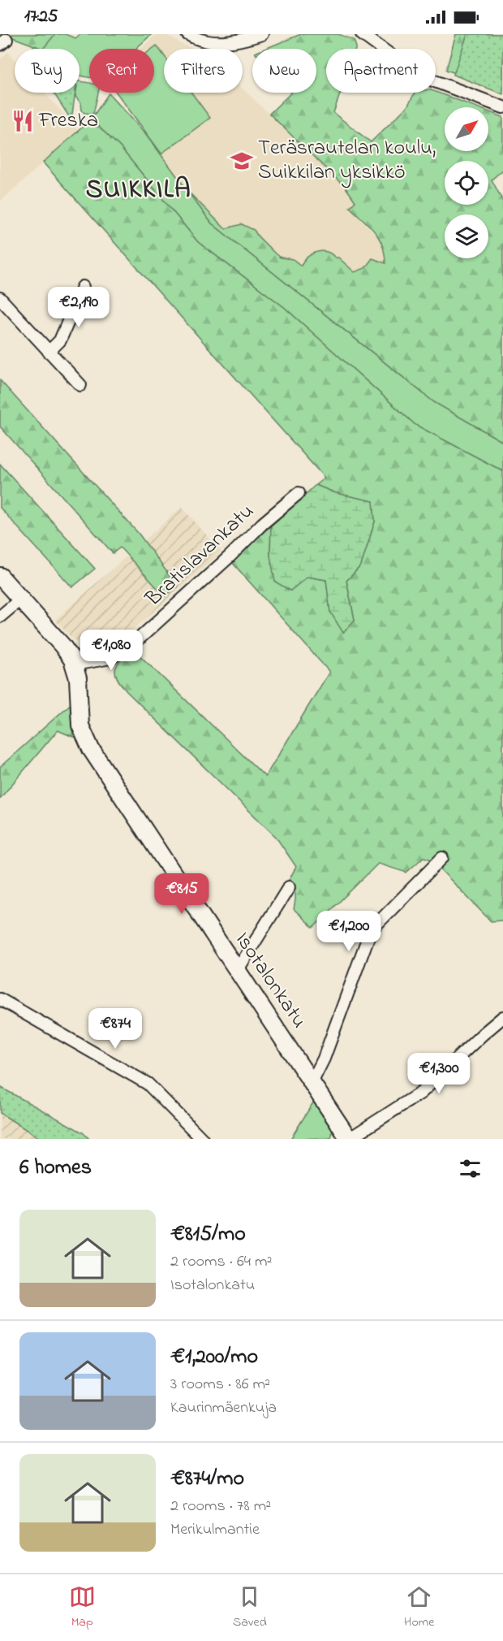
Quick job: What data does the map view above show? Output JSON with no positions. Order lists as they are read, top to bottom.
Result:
{
  "streets": {
    "street": ["Bratislavankatu", "Isotalonkatu"]
  },
  "crossings": [
    ["Bratislavankatu", "Isotalonkatu"]
  ],
  "districts": ["SUIKKILA"],
  "places": {
    "restaurant": ["Freska"],
    "school or university": ["Teräsrautelan koulu, Suikkilan yksikkö"]
  },
  "north": "top right",
  "page": {
    "status": "17:25",
    "chip": [
      "Buy",
      "Rent",
      "Filters",
      "New",
      "Apartment"
    ],
    "price": [
      "€2,190",
      "€1,080",
      "€815",
      "€1,200",
      "€874",
      "€1,300"
    ],
    "heading": "6 homes",
    "list": [
      {
        "name": "€815/mo",
        "note": "2 rooms · 64 m² · Isotalonkatu"
      },
      {
        "name": "€1,200/mo",
        "note": "3 rooms · 86 m² · Kaurinmäenkuja"
      },
      {
        "name": "€874/mo",
        "note": "2 rooms · 78 m² · Merikulmantie"
      }
    ],
    "tabs": ["Map", "Saved", "Home"]
  }
}
